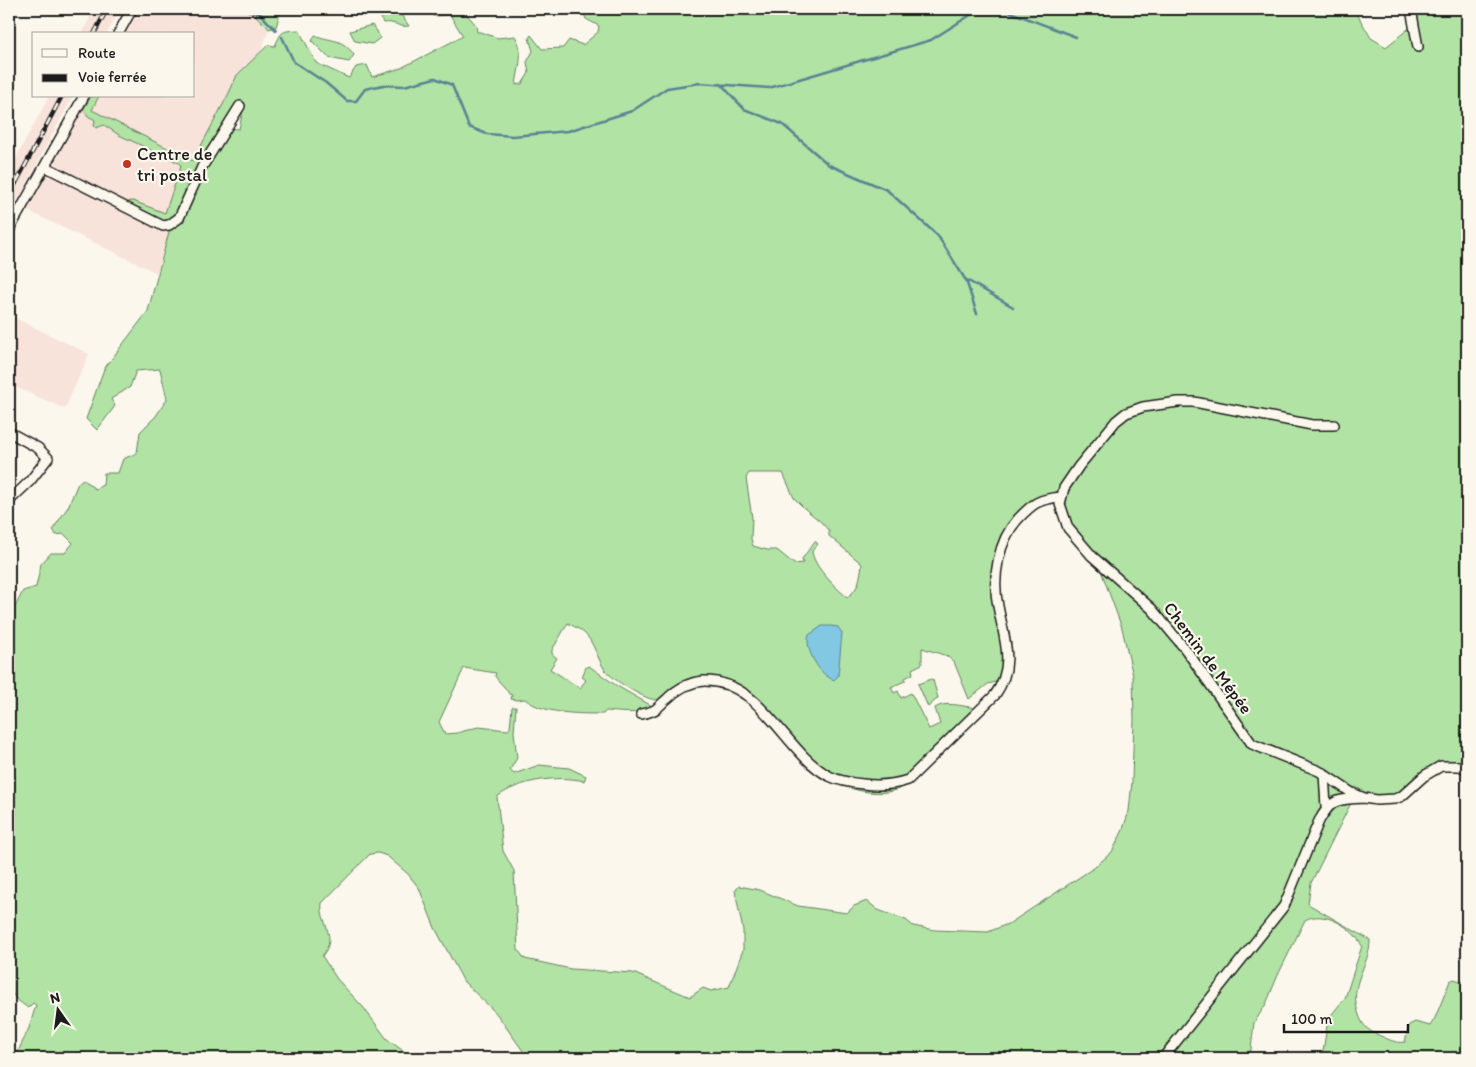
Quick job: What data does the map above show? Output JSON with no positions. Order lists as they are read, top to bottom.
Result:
{
  "streets": {
    "street": ["Chemin de Mépée"]
  },
  "places": ["Centre de tri postal"],
  "legend": ["Route", "Voie ferrée"],
  "scale_bar": "100 m",
  "north": "top"
}
